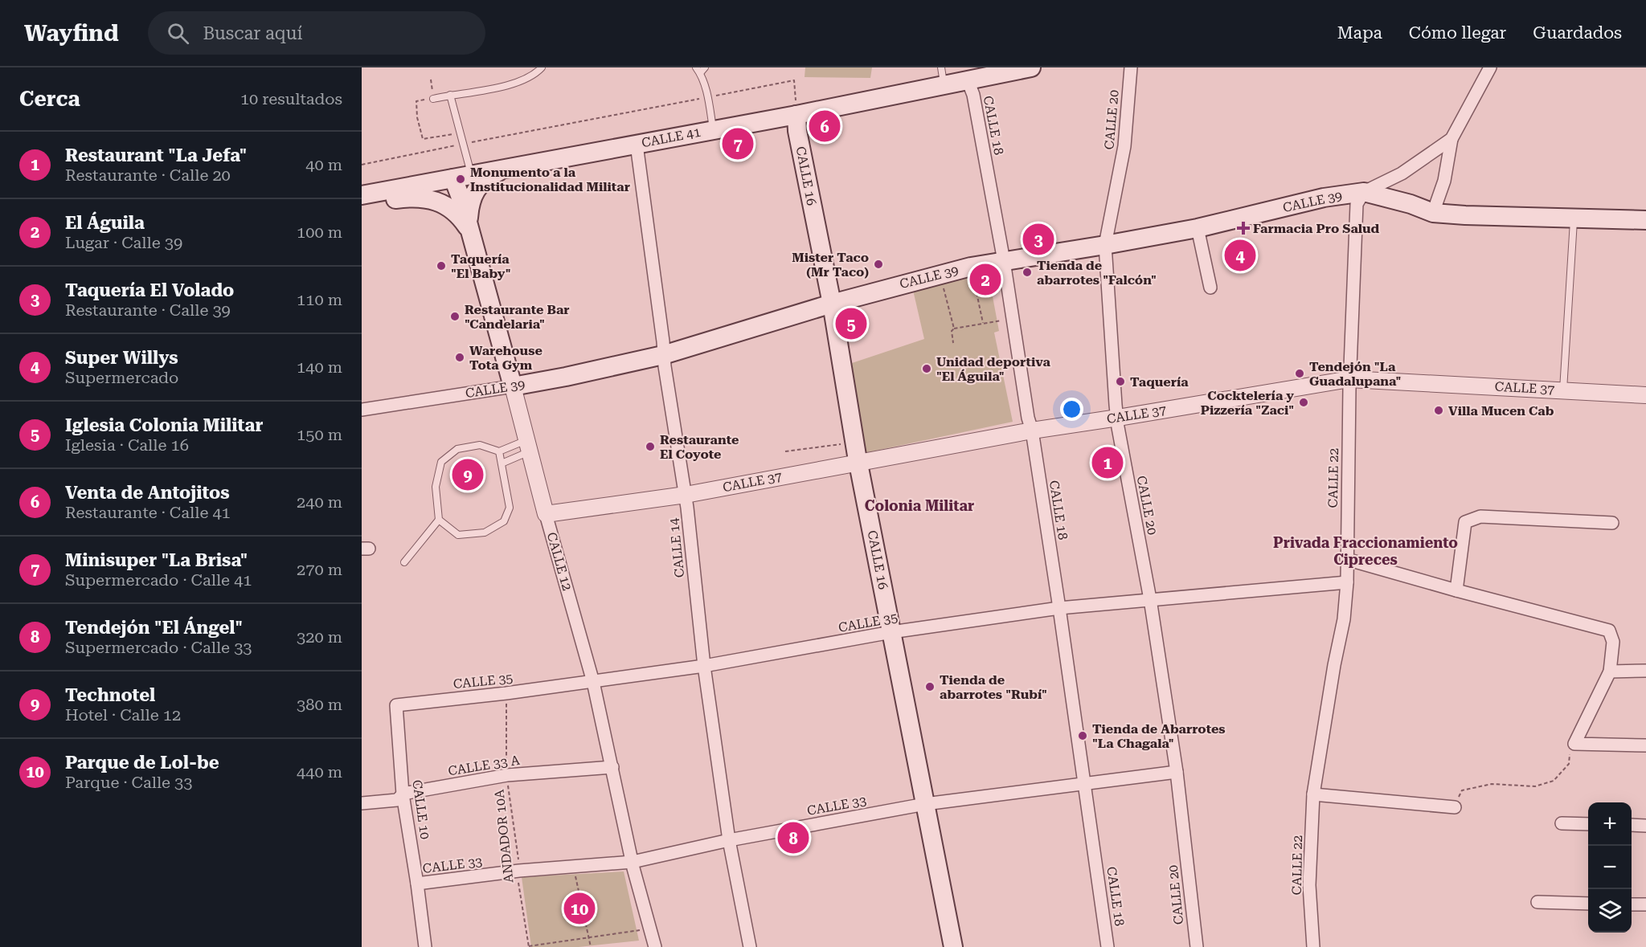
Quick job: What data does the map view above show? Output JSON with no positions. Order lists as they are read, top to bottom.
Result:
{
  "streets": {
    "main road": [
      "CALLE 41",
      "CALLE 16",
      "CALLE 39",
      "CALLE 12"
    ],
    "street": [
      "CALLE 20",
      "CALLE 18",
      "CALLE 37",
      "CALLE 22",
      "CALLE 14",
      "CALLE 35",
      "CALLE 33 A",
      "CALLE 33",
      "CALLE 10"
    ],
    "path": ["ANDADOR 10A"]
  },
  "crossings": [
    ["CALLE 20", "CALLE 39"],
    ["CALLE 20", "CALLE 37"],
    ["CALLE 20", "CALLE 35"],
    ["CALLE 20", "CALLE 33"],
    ["CALLE 18", "CALLE 41"],
    ["CALLE 18", "CALLE 39"],
    ["CALLE 18", "CALLE 37"],
    ["CALLE 18", "CALLE 35"],
    ["CALLE 18", "CALLE 33"],
    ["CALLE 41", "CALLE 16"],
    ["CALLE 41", "CALLE 14"],
    ["CALLE 41", "CALLE 12"],
    ["CALLE 16", "CALLE 39"],
    ["CALLE 16", "CALLE 37"],
    ["CALLE 16", "CALLE 35"],
    ["CALLE 16", "CALLE 33"],
    ["CALLE 39", "CALLE 22"],
    ["CALLE 39", "CALLE 14"],
    ["CALLE 39", "CALLE 12"],
    ["CALLE 37", "CALLE 22"],
    ["CALLE 37", "CALLE 14"],
    ["CALLE 37", "CALLE 12"],
    ["CALLE 22", "CALLE 35"],
    ["CALLE 14", "CALLE 35"],
    ["CALLE 14", "CALLE 33"],
    ["CALLE 12", "CALLE 35"],
    ["CALLE 12", "CALLE 33 A"],
    ["CALLE 12", "CALLE 33"],
    ["CALLE 35", "CALLE 10"],
    ["CALLE 35", "ANDADOR 10A"],
    ["CALLE 33 A", "CALLE 10"],
    ["CALLE 33 A", "ANDADOR 10A"],
    ["CALLE 33", "CALLE 10"],
    ["CALLE 33", "ANDADOR 10A"]
  ],
  "districts": ["Colonia Militar", "Privada Fraccionamiento Cipreces"],
  "places": {
    "other": [
      "Monumento a la Institucionalidad Militar",
      "Mister Taco (Mr Taco)",
      "Taquería \"El Baby\"",
      "Tienda de abarrotes \"Falcón\"",
      "Restaurante Bar \"Candelaria\"",
      "Warehouse Tota Gym",
      "Unidad deportiva \"El Águila\"",
      "Tendejón \"La Guadalupana\"",
      "Taquería",
      "Cocktelería y Pizzería \"Zaci\"",
      "Villa Mucen Cab",
      "Restaurante El Coyote",
      "Tienda de abarrotes \"Rubí\"",
      "Tienda de Abarrotes \"La Chagala\""
    ],
    "health": ["Farmacia Pro Salud"]
  },
  "page": {
    "header": "Wayfind",
    "search": "Buscar aquí",
    "nav": ["Mapa", "Cómo llegar", "Guardados"],
    "heading": ["Cerca", "10 resultados"],
    "pins": [
      "6",
      "7",
      "3",
      "4",
      "2",
      "5",
      "1",
      "9",
      "8",
      "10"
    ],
    "list": [
      {
        "mark": "1",
        "name": "Restaurant \"La Jefa\"",
        "note": "Restaurante · Calle 20",
        "value": "40 m"
      },
      {
        "mark": "2",
        "name": "El Águila",
        "note": "Lugar · Calle 39",
        "value": "100 m"
      },
      {
        "mark": "3",
        "name": "Taquería El Volado",
        "note": "Restaurante · Calle 39",
        "value": "110 m"
      },
      {
        "mark": "4",
        "name": "Super Willys",
        "note": "Supermercado",
        "value": "140 m"
      },
      {
        "mark": "5",
        "name": "Iglesia Colonia Militar",
        "note": "Iglesia · Calle 16",
        "value": "150 m"
      },
      {
        "mark": "6",
        "name": "Venta de Antojitos",
        "note": "Restaurante · Calle 41",
        "value": "240 m"
      },
      {
        "mark": "7",
        "name": "Minisuper \"La Brisa\"",
        "note": "Supermercado · Calle 41",
        "value": "270 m"
      },
      {
        "mark": "8",
        "name": "Tendejón \"El Ángel\"",
        "note": "Supermercado · Calle 33",
        "value": "320 m"
      },
      {
        "mark": "9",
        "name": "Technotel",
        "note": "Hotel · Calle 12",
        "value": "380 m"
      },
      {
        "mark": "10",
        "name": "Parque de Lol-be",
        "note": "Parque · Calle 33",
        "value": "440 m"
      }
    ],
    "map_buttons": ["+", "−"]
  }
}
